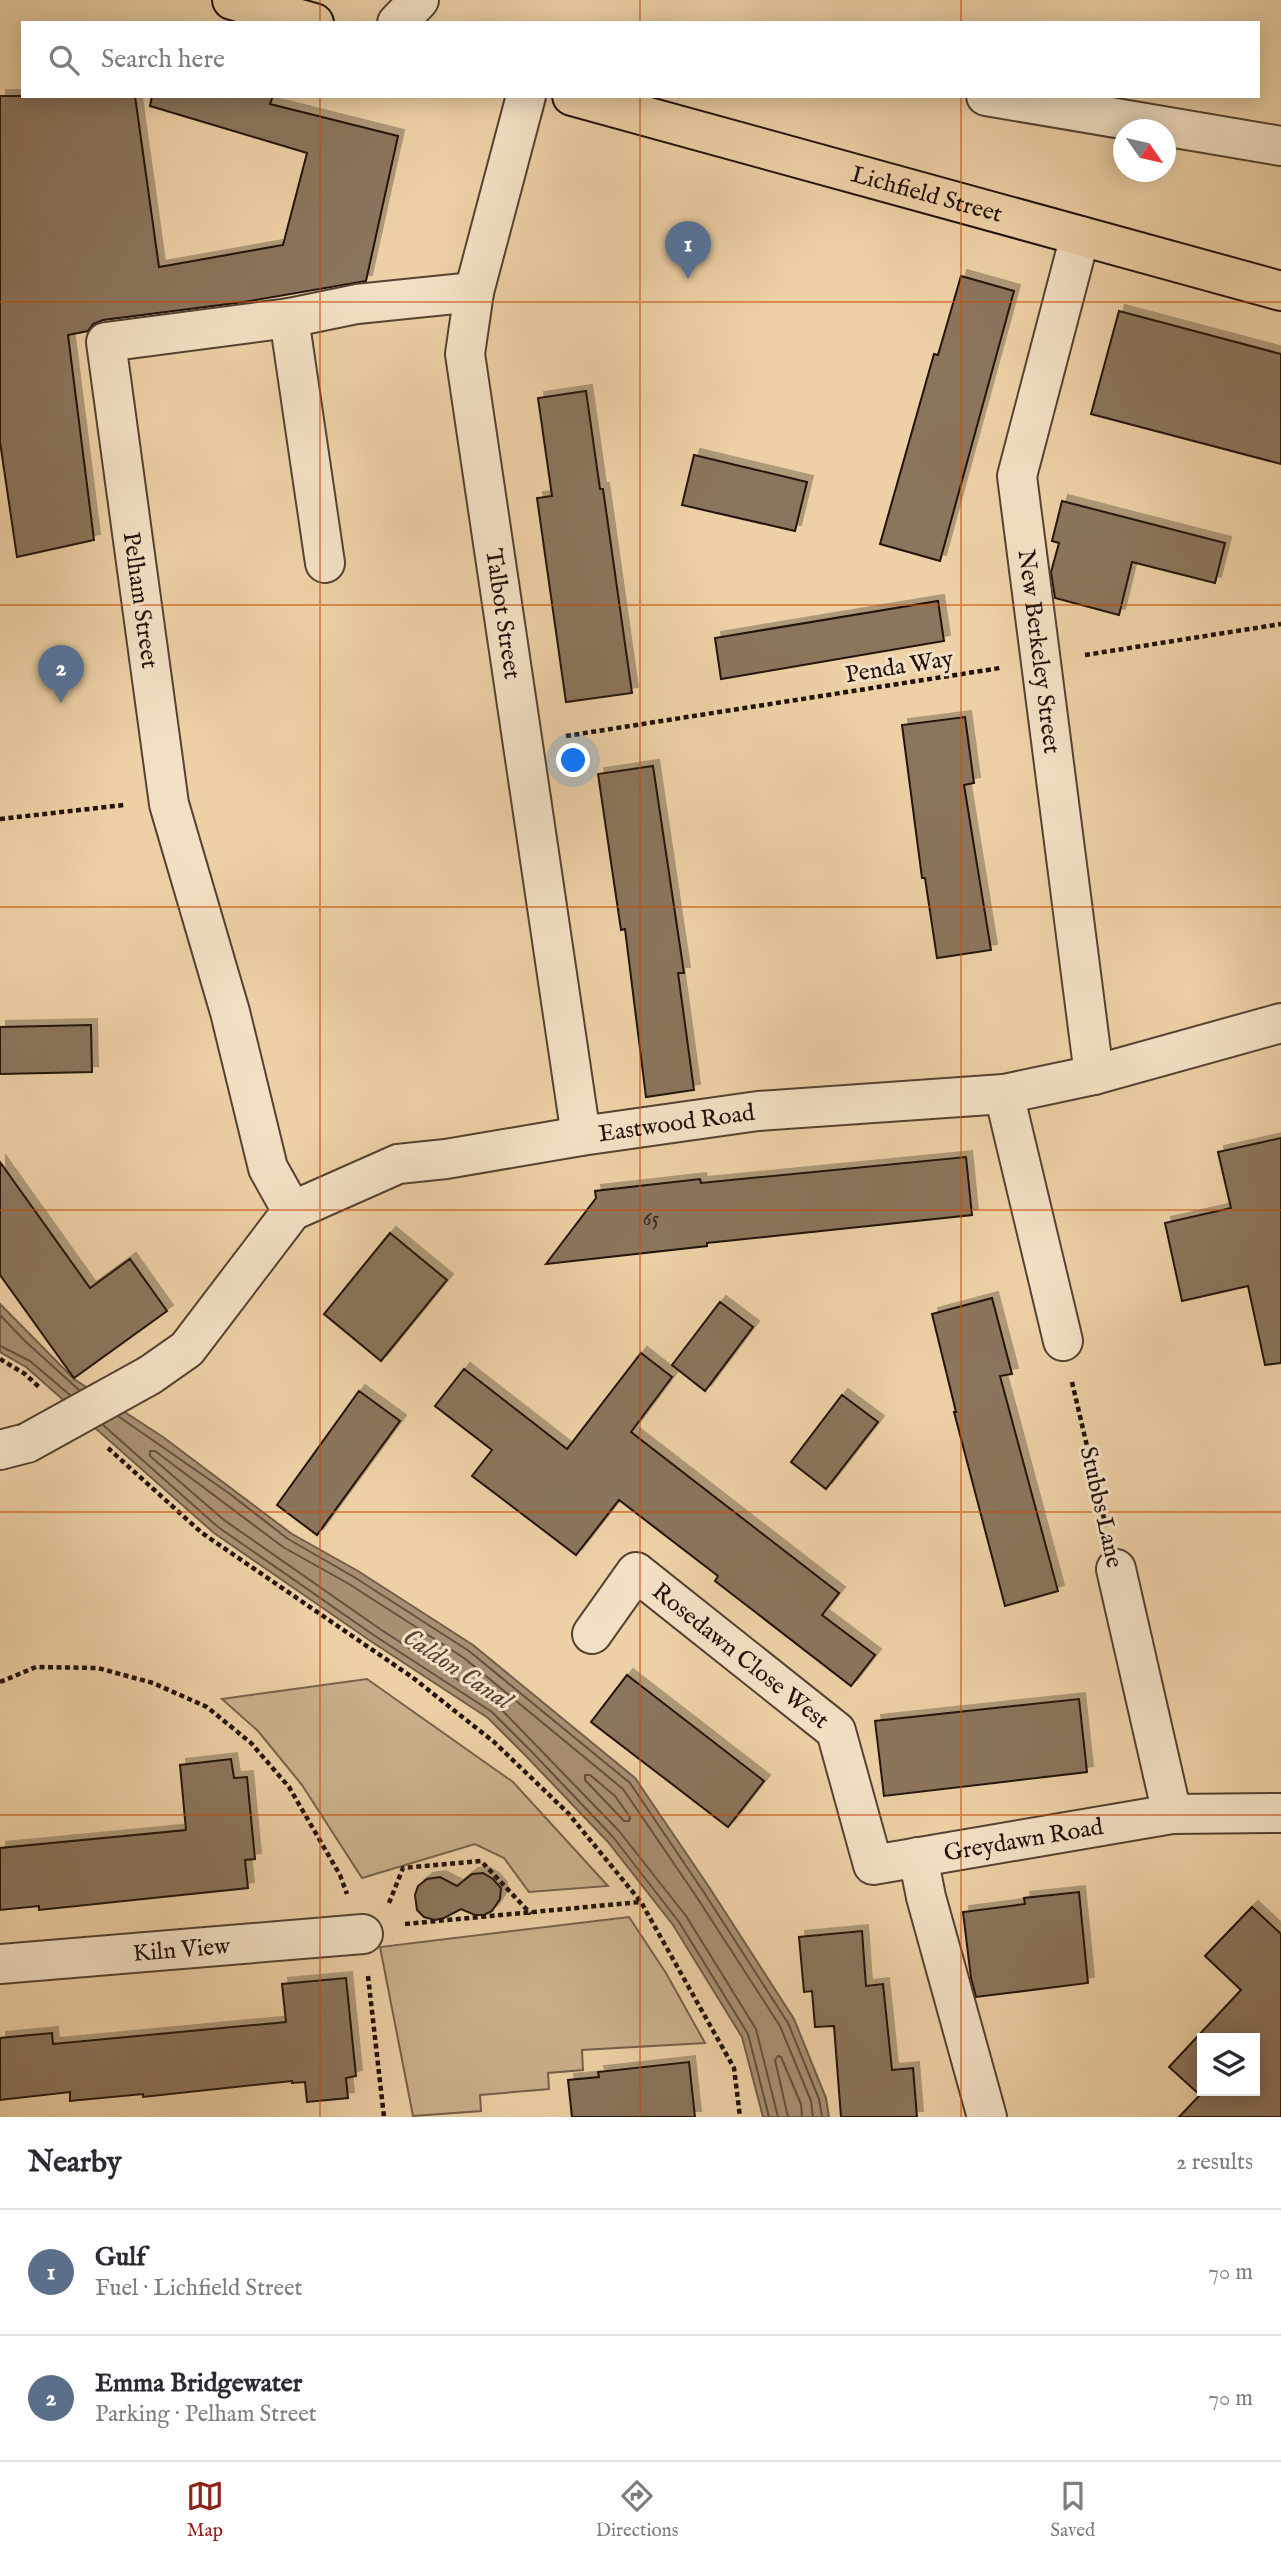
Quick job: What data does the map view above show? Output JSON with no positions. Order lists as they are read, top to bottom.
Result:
{
  "streets": {
    "highway": ["Lichfield Street"],
    "street": [
      "Pelham Street",
      "Talbot Street",
      "New Berkeley Street",
      "Eastwood Road",
      "Stubbs Lane",
      "Rosedawn Close West",
      "Greydawn Road",
      "Kiln View"
    ],
    "path": ["Penda Way"]
  },
  "crossings": [
    ["Lichfield Street", "New Berkeley Street"],
    ["Pelham Street", "Talbot Street"],
    ["Pelham Street", "Eastwood Road"],
    ["Talbot Street", "Penda Way"],
    ["Talbot Street", "Eastwood Road"],
    ["New Berkeley Street", "Penda Way"],
    ["New Berkeley Street", "Eastwood Road"],
    ["Stubbs Lane", "Greydawn Road"],
    ["Rosedawn Close West", "Greydawn Road"]
  ],
  "water": ["Caldon Canal"],
  "house_numbers": ["65"],
  "north": "bottom right",
  "page": {
    "search": "Search here",
    "pins": ["1", "2"],
    "heading": ["Nearby", "2 results"],
    "list": [
      {
        "mark": "1",
        "name": "Gulf",
        "note": "Fuel · Lichfield Street",
        "value": "70 m"
      },
      {
        "mark": "2",
        "name": "Emma Bridgewater",
        "note": "Parking · Pelham Street",
        "value": "70 m"
      }
    ],
    "nav": ["Map", "Directions", "Saved"]
  }
}
